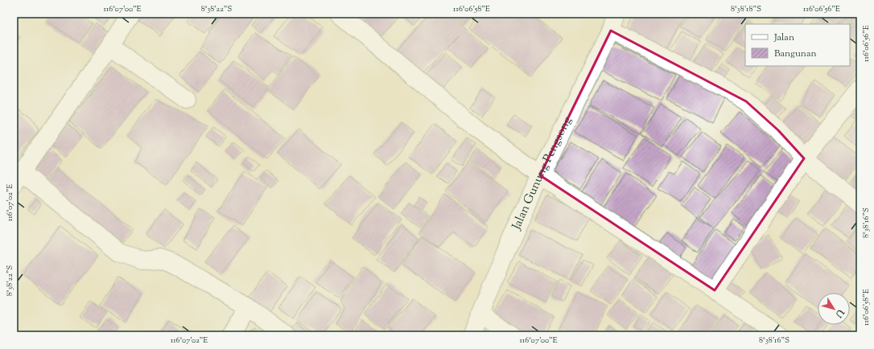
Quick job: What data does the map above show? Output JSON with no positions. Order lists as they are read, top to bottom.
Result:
{
  "streets": {
    "street": ["Jalan Gunung Pengsong"]
  },
  "legend": ["Jalan", "Bangunan"],
  "north": "bottom right",
  "coordinates": [
    "116°07'00\"E",
    "8°38'22\"S",
    "116°06'58\"E",
    "8°38'18\"S",
    "116°06'56\"E",
    "116°07'02\"E",
    "8°38'16\"S"
  ]
}
